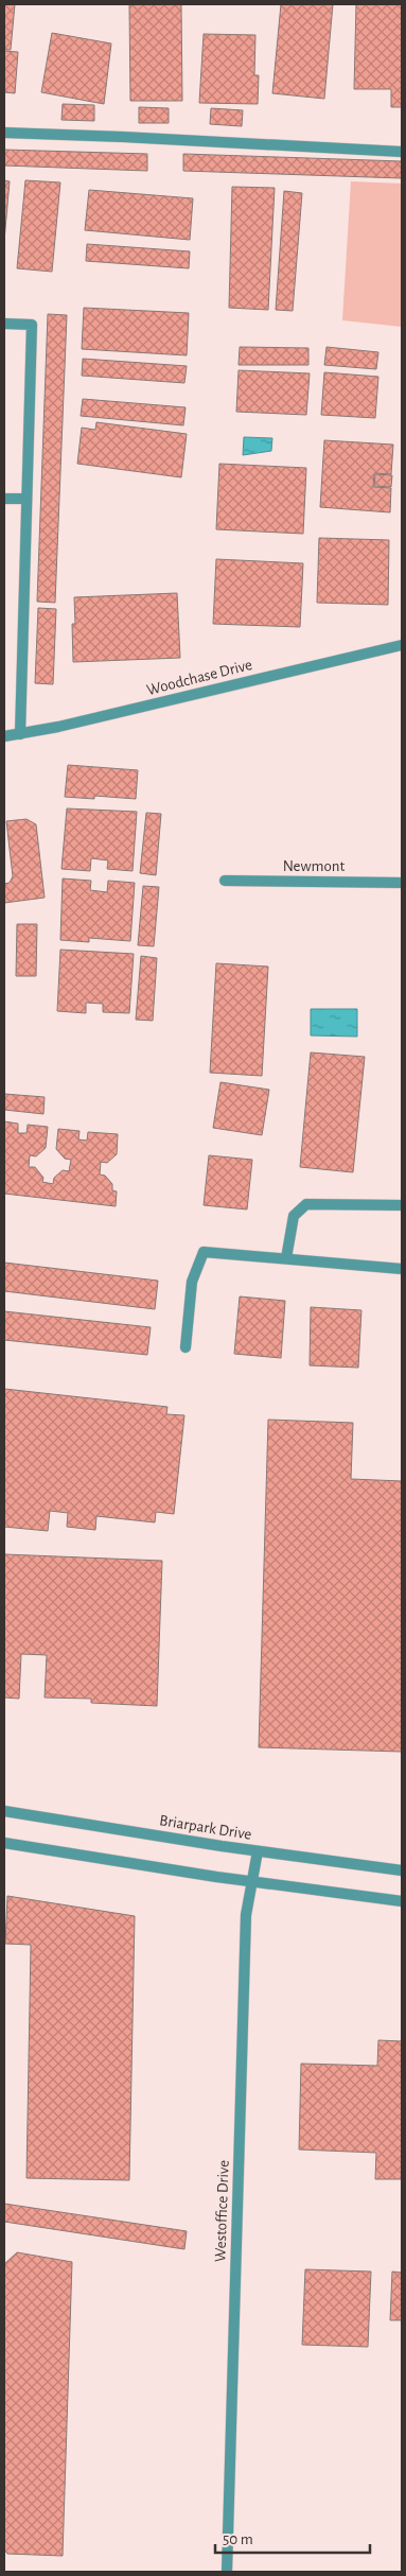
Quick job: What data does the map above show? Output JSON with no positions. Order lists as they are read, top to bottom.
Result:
{
  "streets": {
    "street": [
      "Woodchase Drive",
      "Newmont",
      "Briarpark Drive",
      "Westoffice Drive"
    ]
  },
  "crossings": [
    ["Briarpark Drive", "Westoffice Drive"]
  ],
  "scale_bar": "50 m"
}
